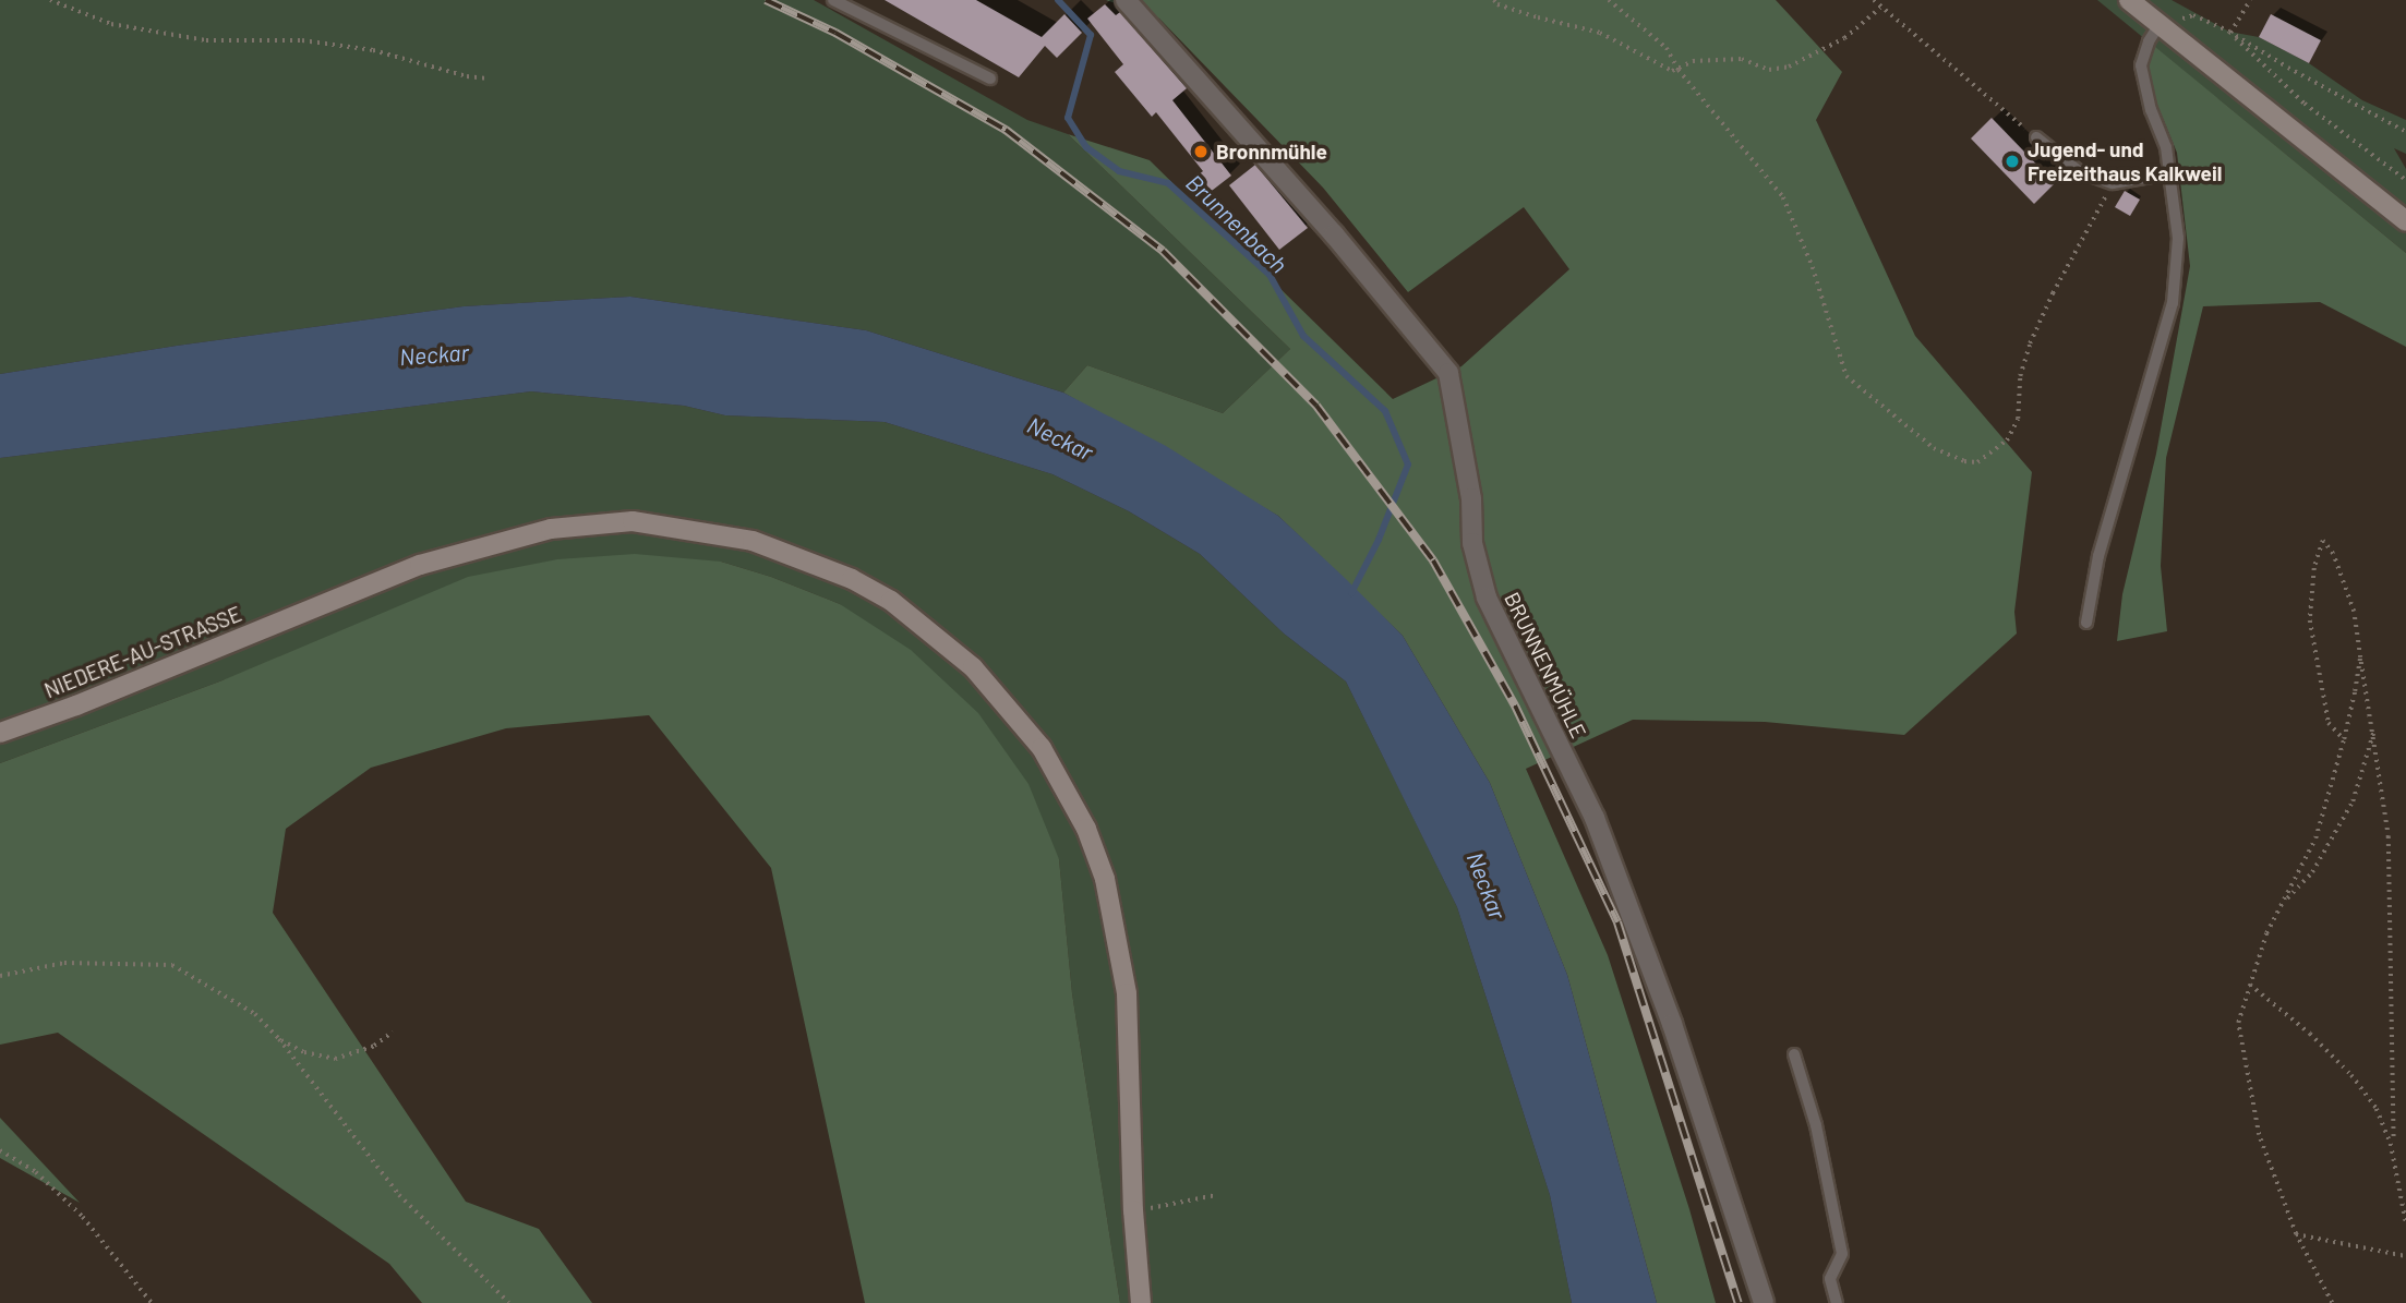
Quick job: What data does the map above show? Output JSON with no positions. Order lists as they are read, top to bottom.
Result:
{
  "streets": {
    "main road": ["NIEDERE-AU-STRASSE"],
    "street": ["BRUNNENMÜHLE"]
  },
  "water": ["Brunnenbach", "Neckar"],
  "places": ["Bronnmühle", "Jugend- und Freizeithaus Kalkweil"]
}
